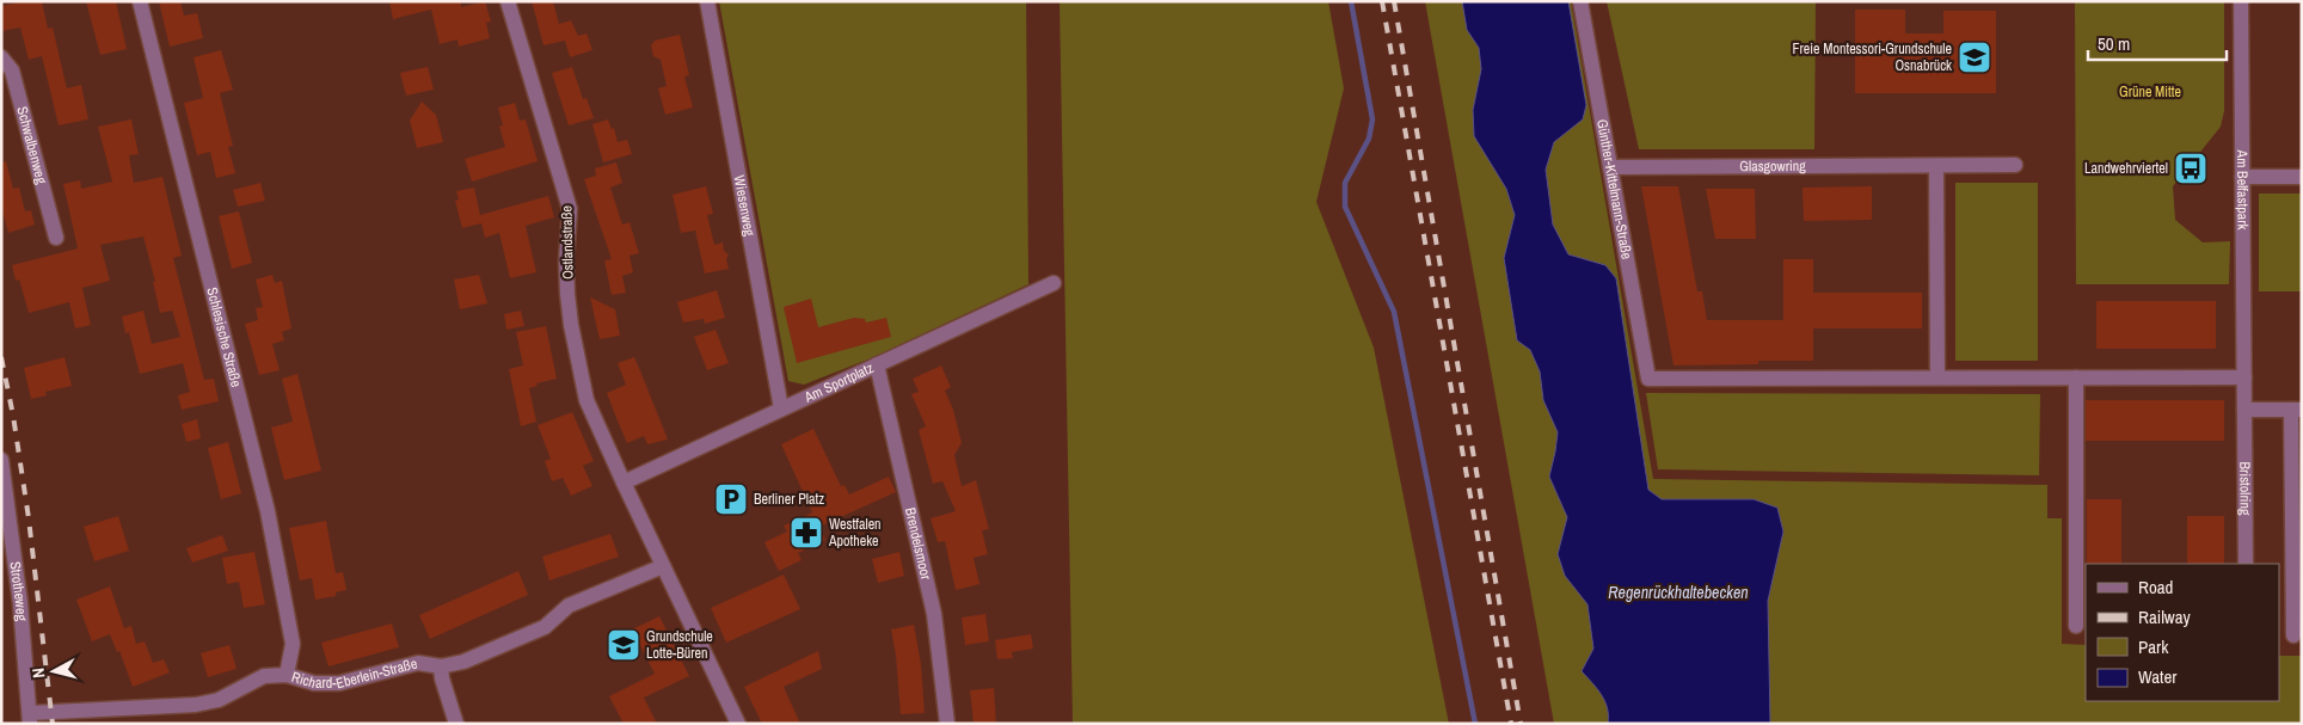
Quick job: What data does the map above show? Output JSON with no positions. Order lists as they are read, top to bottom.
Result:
{
  "streets": {
    "street": [
      "Schwalbenweg",
      "Glasgowring",
      "Günther-Kittelmann-Straße",
      "Am Belfastpark",
      "Wiesenweg",
      "Ostlandstraße",
      "Schlesische Straße",
      "Am Sportplatz",
      "Bristolring",
      "Brendelsmoor",
      "Strotheweg",
      "Richard-Eberlein-Straße"
    ]
  },
  "crossings": [
    ["Glasgowring", "Günther-Kittelmann-Straße"],
    ["Am Belfastpark", "Bristolring"],
    ["Wiesenweg", "Am Sportplatz"],
    ["Ostlandstraße", "Am Sportplatz"],
    ["Schlesische Straße", "Richard-Eberlein-Straße"],
    ["Am Sportplatz", "Brendelsmoor"],
    ["Strotheweg", "Richard-Eberlein-Straße"]
  ],
  "water": ["Regenrückhaltebecken"],
  "parks": ["Grüne Mitte"],
  "places": {
    "school or university": ["Freie Montessori-Grundschule Osnabrück", "Grundschule Lotte-Büren"],
    "bus stop": ["Landwehrviertel"],
    "parking": ["Berliner Platz"],
    "pharmacy": ["Westfalen Apotheke"]
  },
  "legend": [
    "Road",
    "Railway",
    "Park",
    "Water"
  ],
  "scale_bar": "50 m",
  "north": "left"
}
